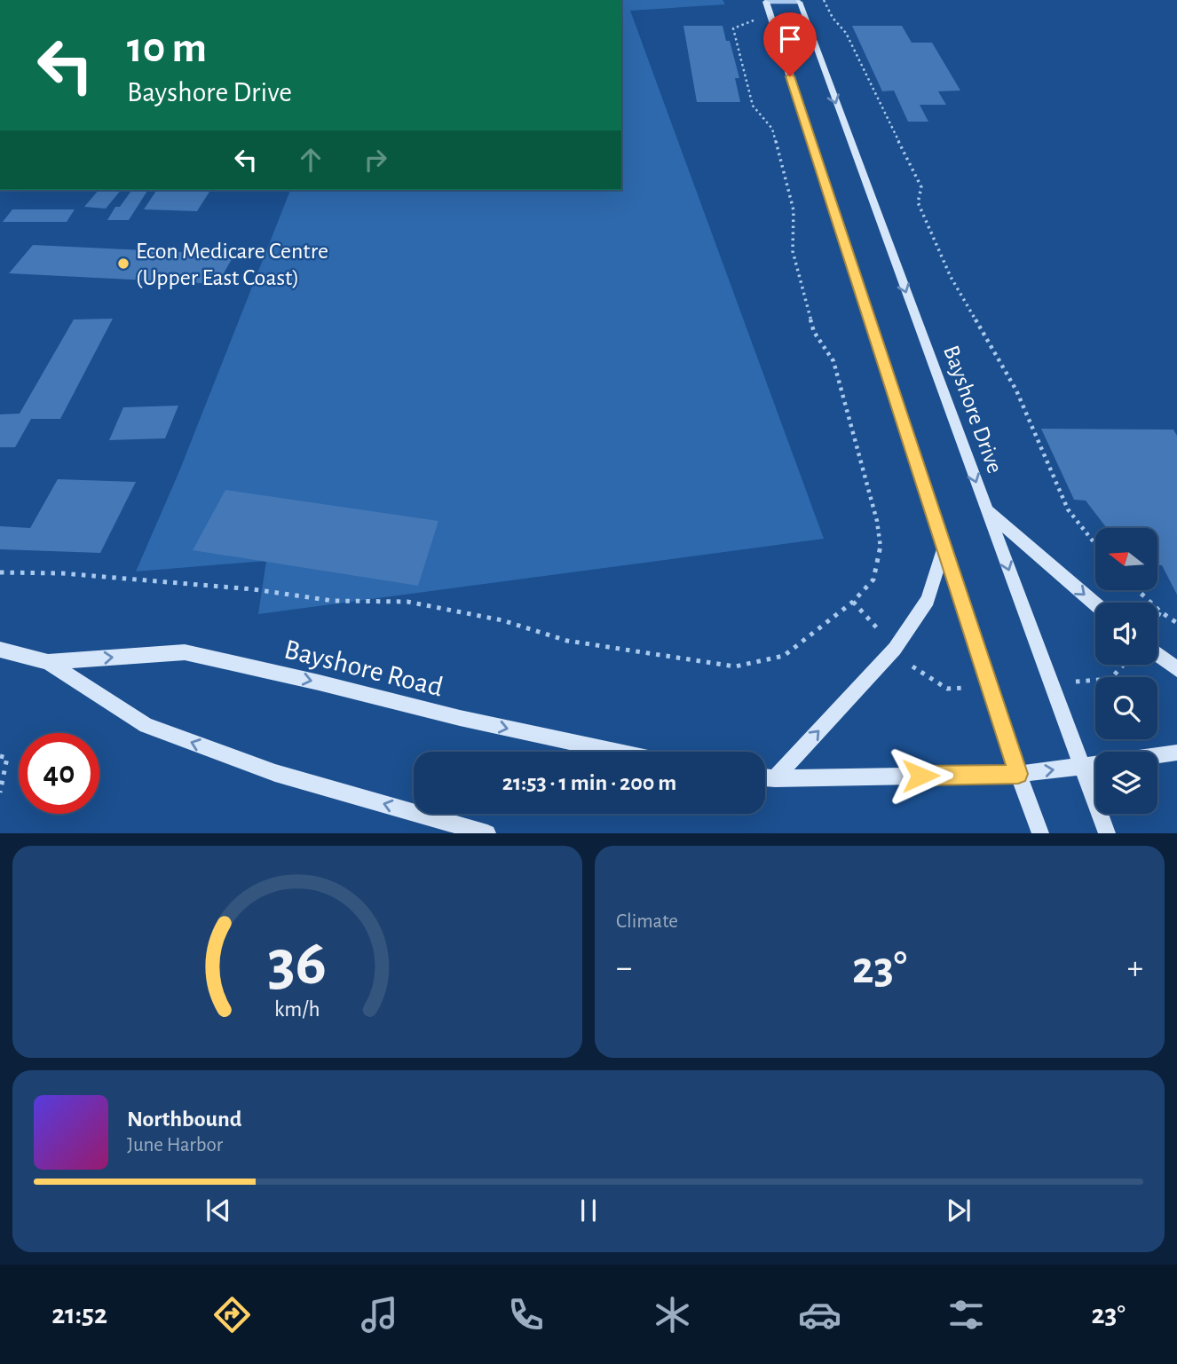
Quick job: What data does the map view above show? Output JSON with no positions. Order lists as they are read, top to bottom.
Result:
{
  "streets": {
    "street": ["Bayshore Drive", "Bayshore Road"]
  },
  "places": ["Econ Medicare Centre (Upper East Coast)"],
  "north": "left",
  "page": {
    "turn": ["10 m", "Bayshore Drive"],
    "limit": "40",
    "trip": "21:53 · 1 min · 200 m",
    "tile": "Climate",
    "heat": ["−", "23°", "+"],
    "song": ["Northbound", "June Harbor"],
    "tabs": ["21:52", "23°"],
    "gauge": ["36", "km/h"]
  }
}
